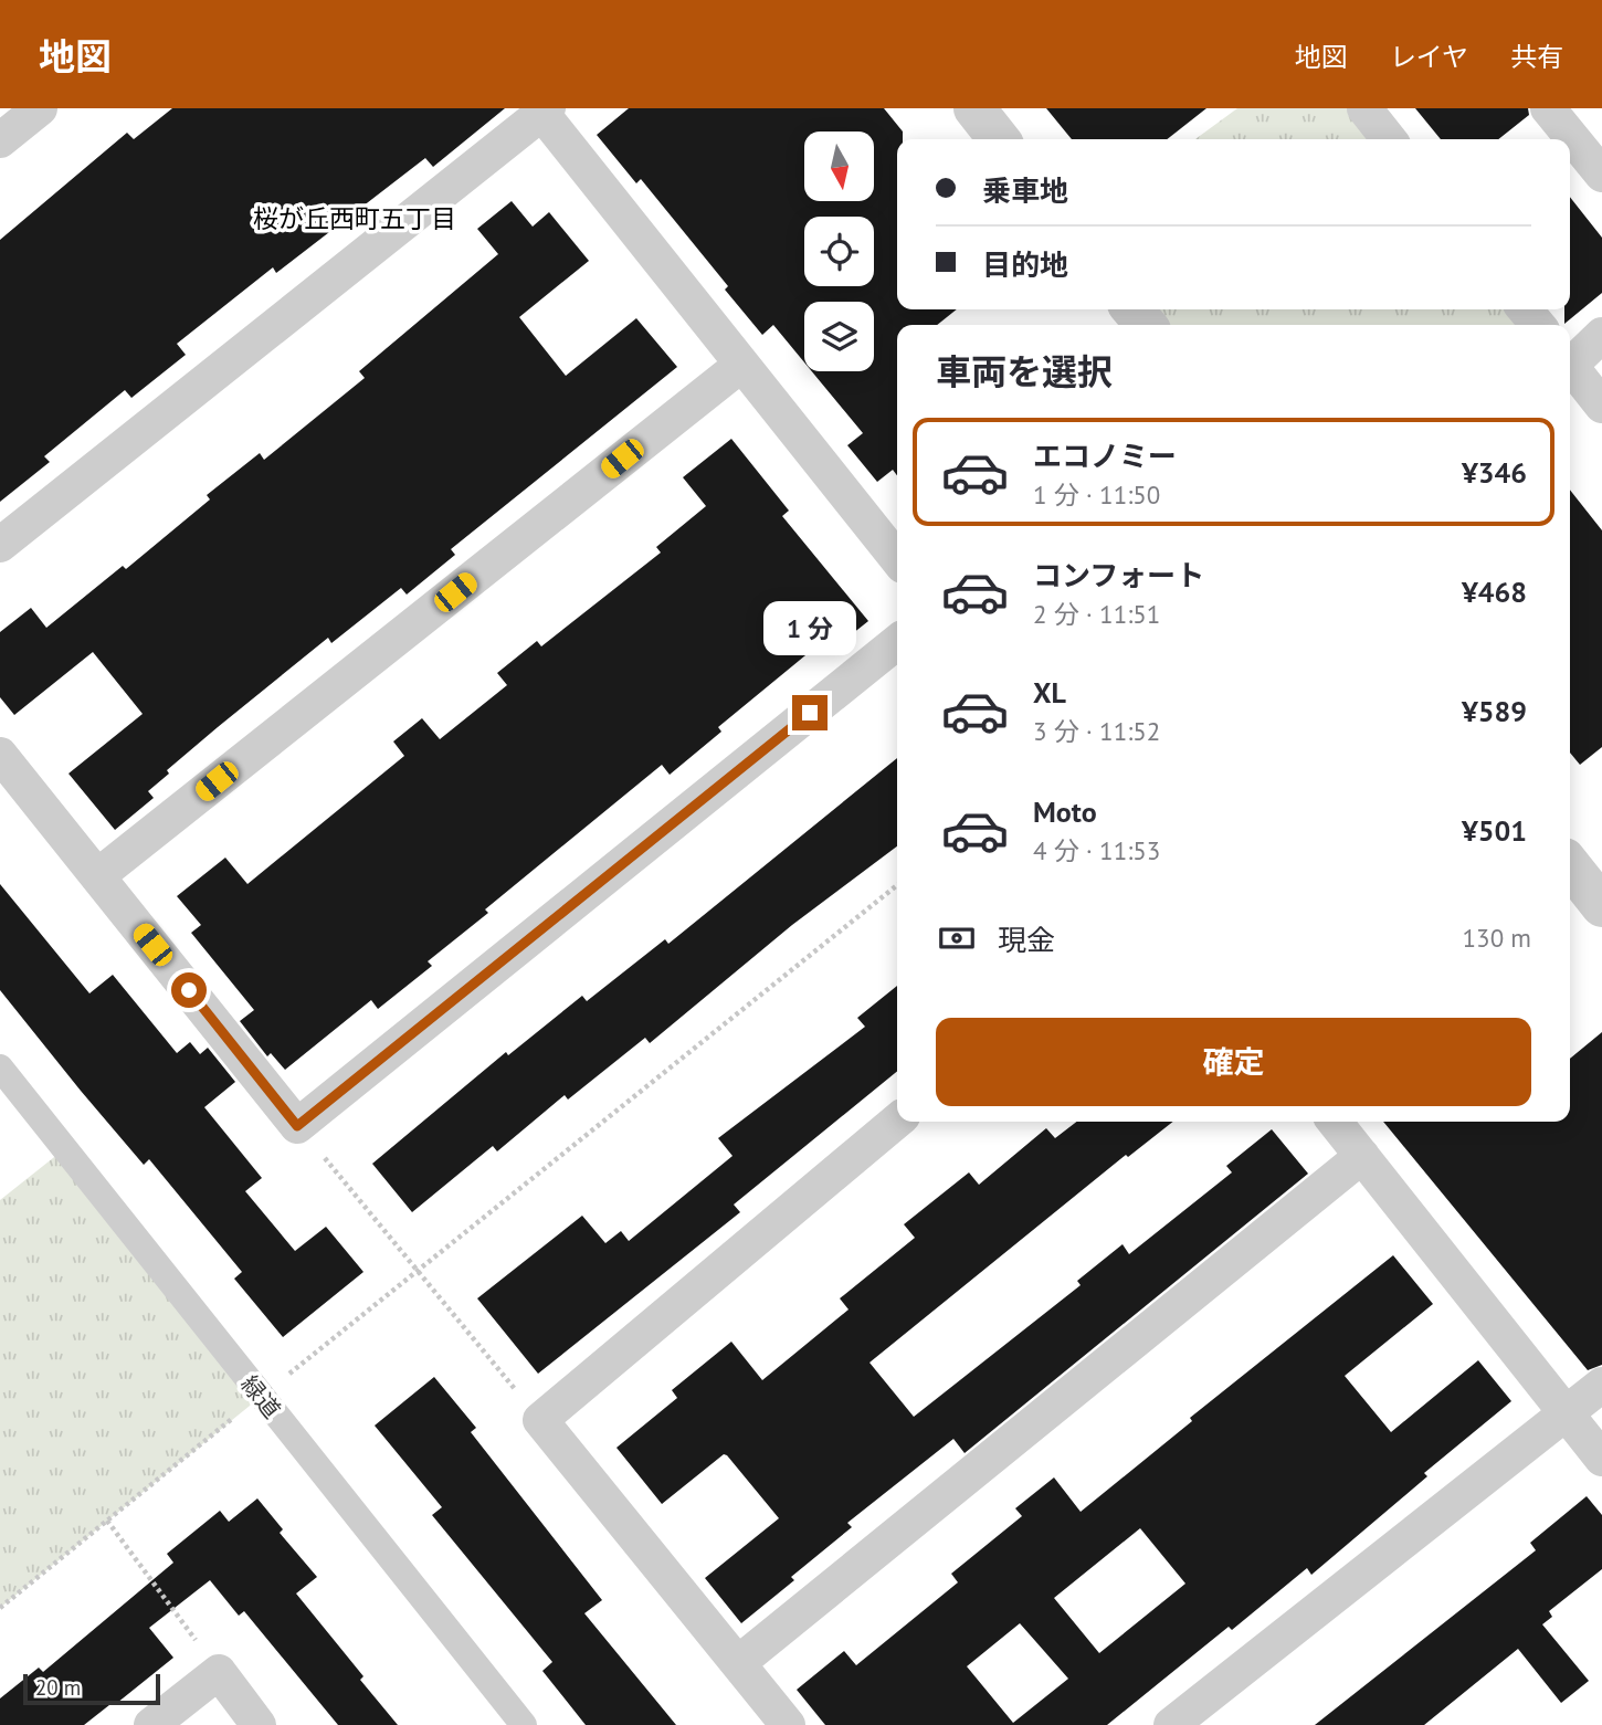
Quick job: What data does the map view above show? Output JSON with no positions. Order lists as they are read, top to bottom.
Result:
{
  "streets": {
    "street": ["緑道"]
  },
  "districts": ["桜が丘西町五丁目"],
  "scale_bar": "20 m",
  "north": "bottom",
  "page": {
    "header": "地図",
    "nav": ["地図", "レイヤ", "共有"],
    "banner": ["乗車地", "目的地"],
    "heading": "車両を選択",
    "list": [
      {
        "name": "エコノミー",
        "note": "1 分 · 11:50",
        "value": "¥346"
      },
      {
        "name": "コンフォート",
        "note": "2 分 · 11:51",
        "value": "¥468"
      },
      {
        "name": "XL",
        "note": "3 分 · 11:52",
        "value": "¥589"
      },
      {
        "name": "Moto",
        "note": "4 分 · 11:53",
        "value": "¥501"
      }
    ],
    "bubble": "1 分",
    "pay": ["現金", "130 m"],
    "buttons": "確定",
    "scale": "20 m"
  }
}
